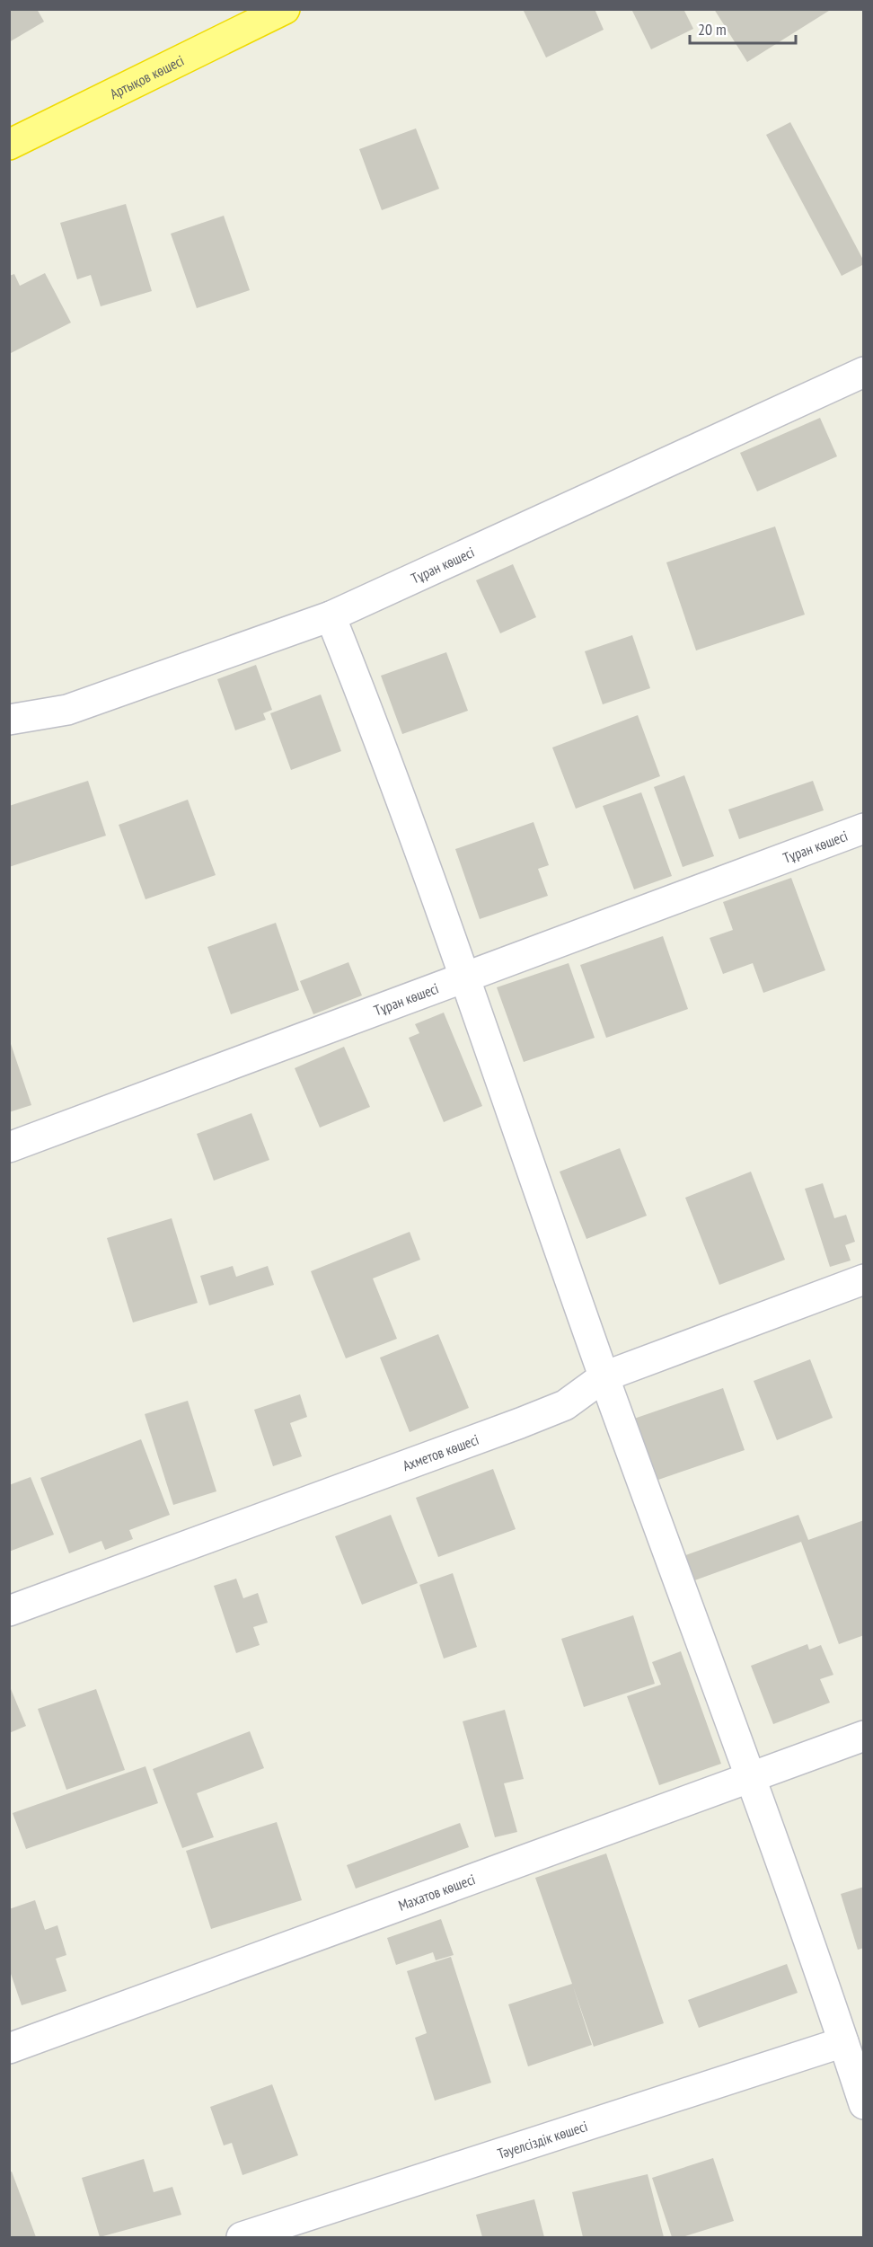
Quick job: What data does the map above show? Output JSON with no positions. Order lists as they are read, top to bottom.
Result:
{
  "streets": {
    "highway": ["Артықов көшесі"],
    "street": [
      "Тұран көшесі",
      "Ахметов көшесі",
      "Махатов көшесі",
      "Тәуелсіздік көшесі"
    ]
  },
  "scale_bar": "20 m"
}
